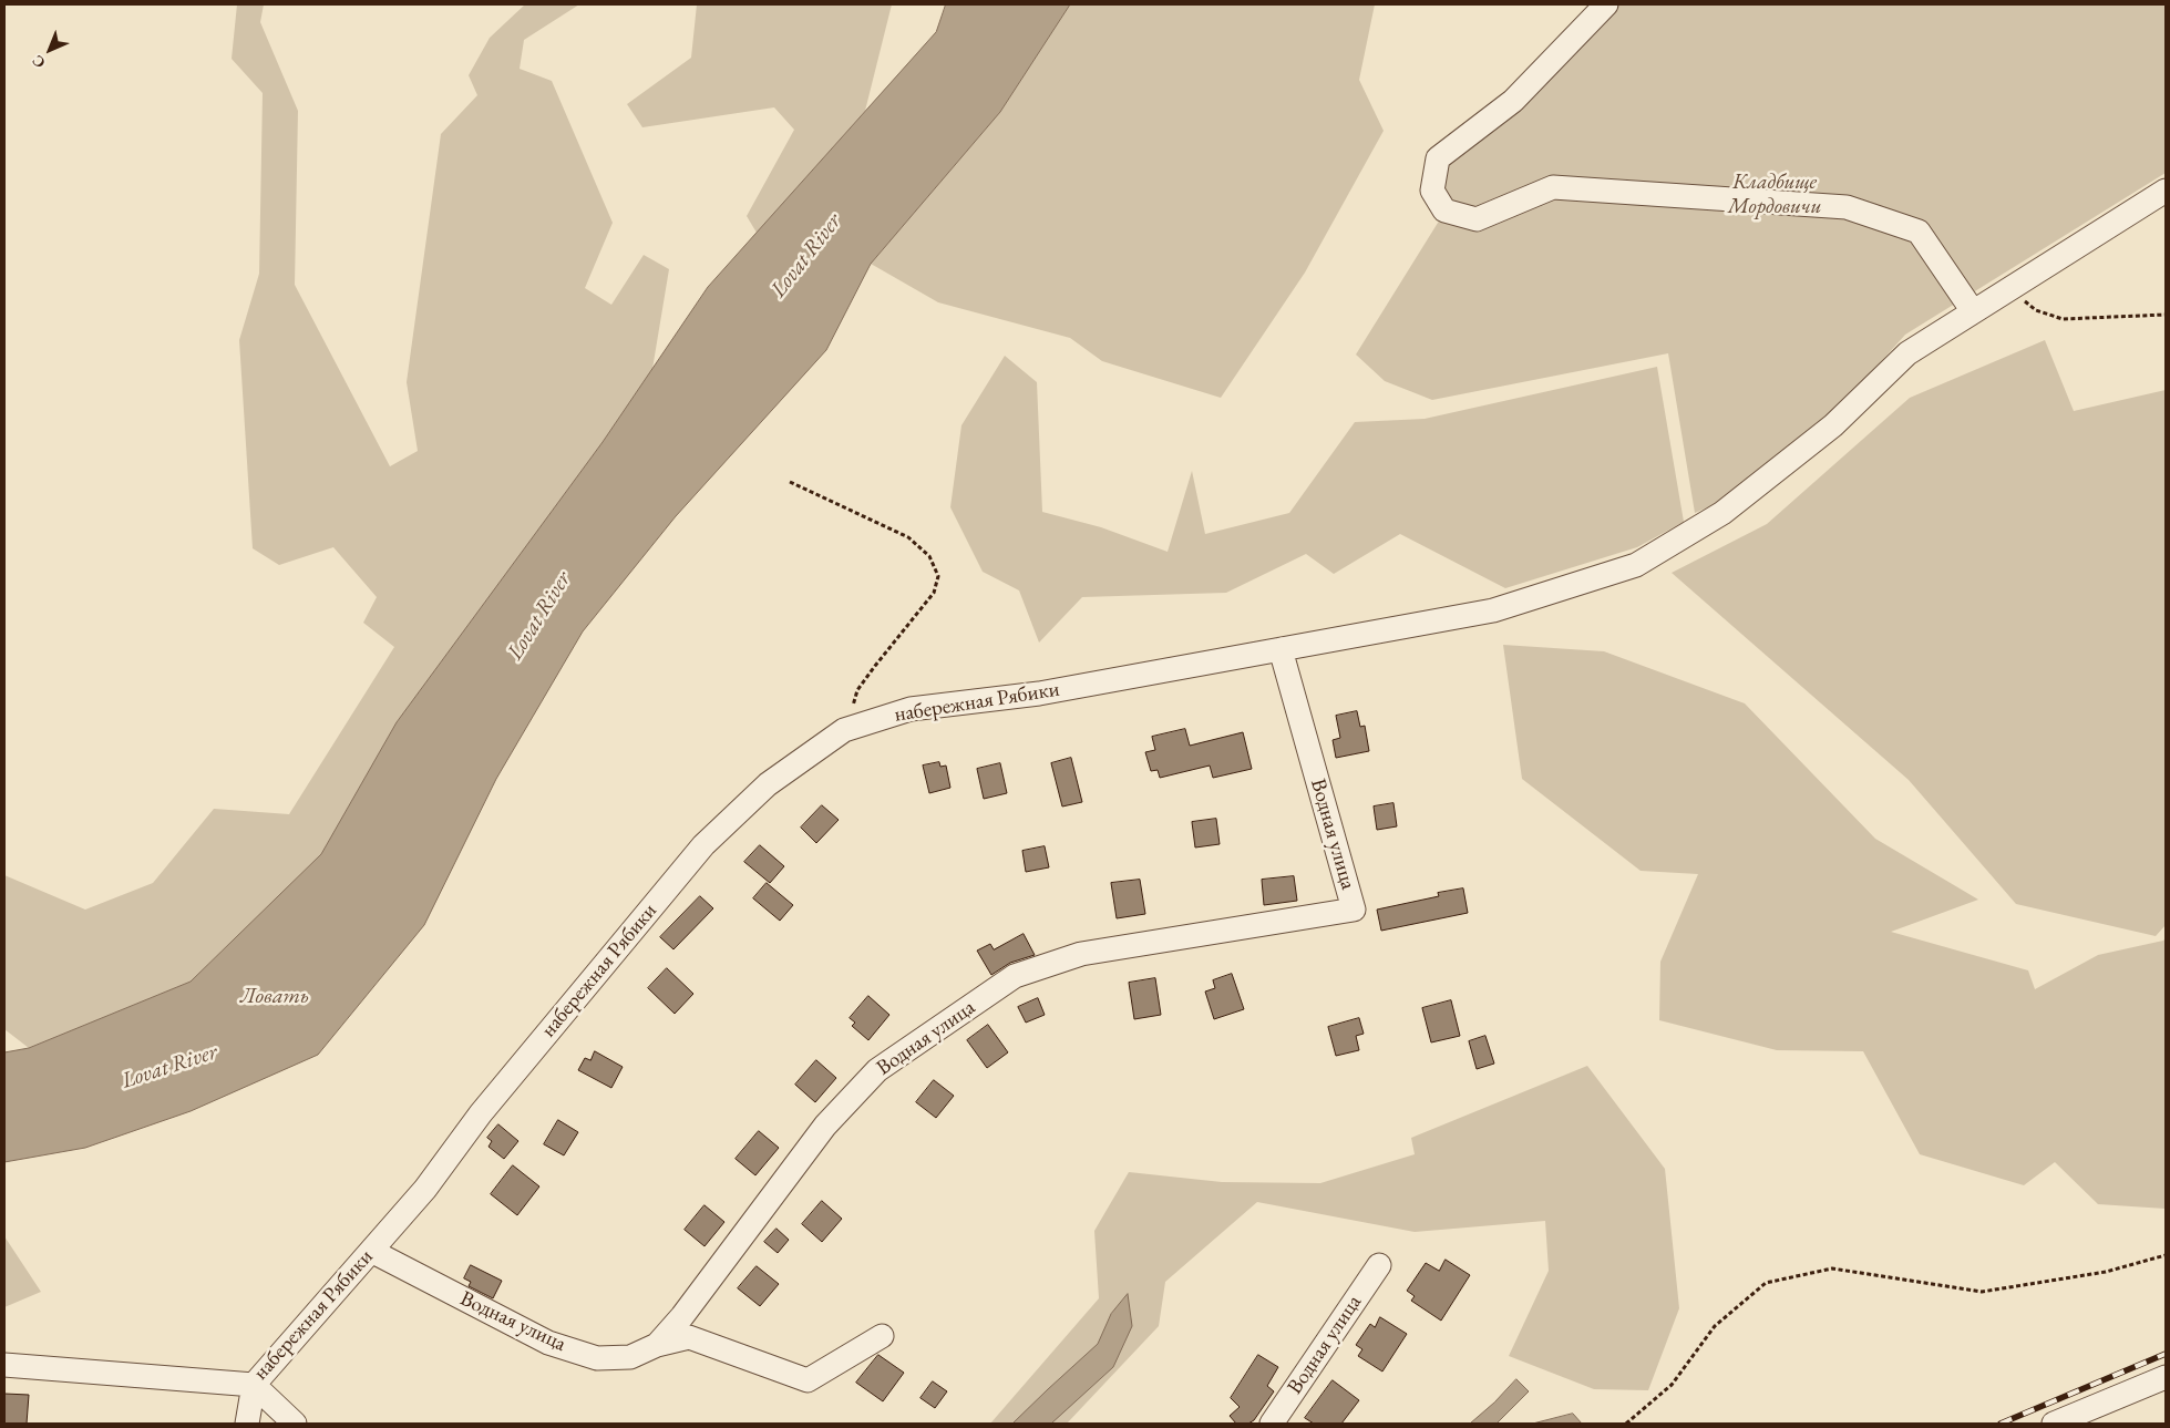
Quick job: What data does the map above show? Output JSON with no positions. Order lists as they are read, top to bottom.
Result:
{
  "streets": {
    "street": ["набережная Рябики", "Водная улица"]
  },
  "crossings": [
    ["набережная Рябики", "Водная улица"]
  ],
  "water": ["Lovat River", "Ловать"],
  "parks": ["Кладбище Мордовичи"],
  "north": "bottom left"
}
